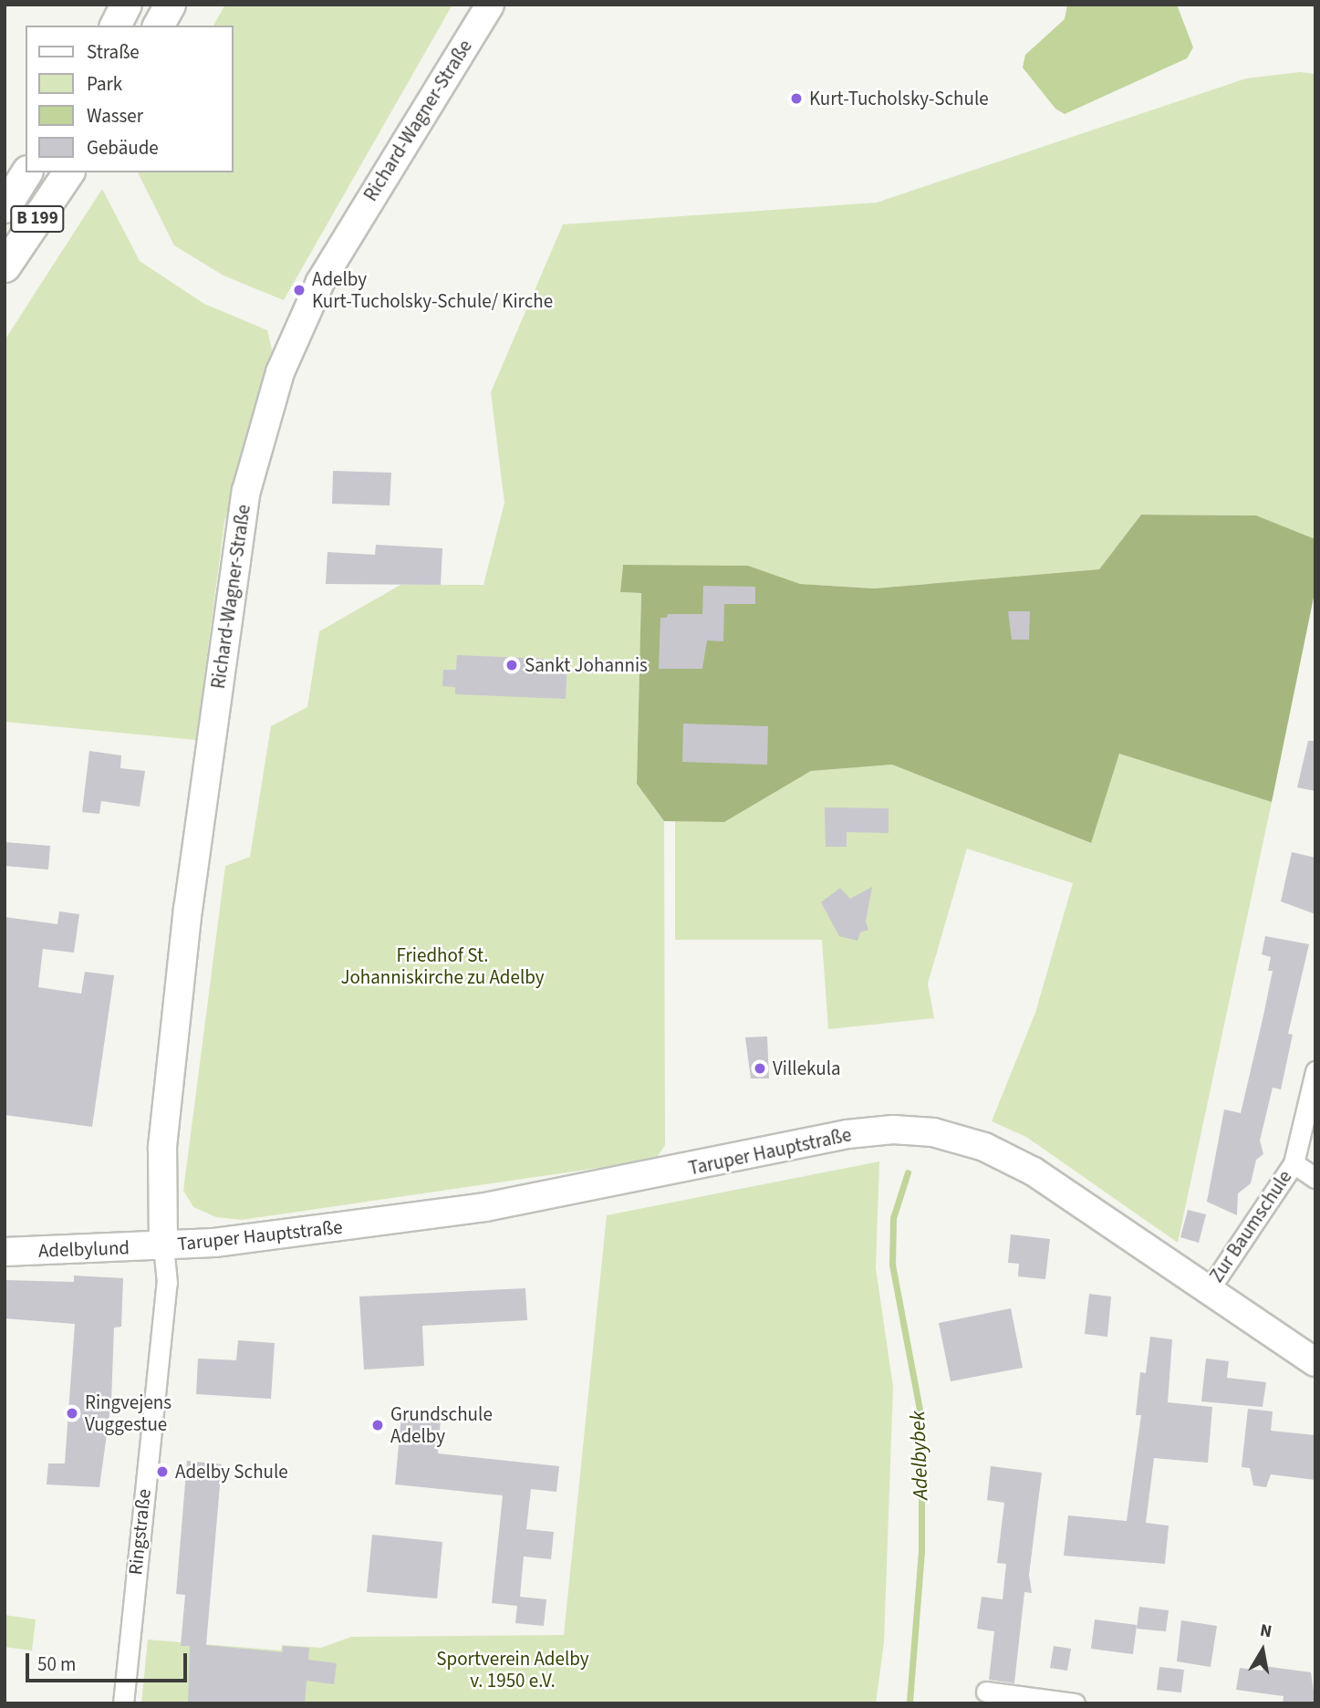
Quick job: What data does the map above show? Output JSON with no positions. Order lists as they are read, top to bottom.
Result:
{
  "streets": {
    "main road": ["B 199"],
    "street": [
      "Richard-Wagner-Straße",
      "Taruper Hauptstraße",
      "Zur Baumschule",
      "Adelbylund",
      "Ringstraße"
    ]
  },
  "crossings": [
    ["Richard-Wagner-Straße", "Taruper Hauptstraße"],
    ["Richard-Wagner-Straße", "Adelbylund"],
    ["Richard-Wagner-Straße", "Ringstraße"],
    ["Taruper Hauptstraße", "Zur Baumschule"],
    ["Taruper Hauptstraße", "Adelbylund"],
    ["Taruper Hauptstraße", "Ringstraße"],
    ["Adelbylund", "Ringstraße"]
  ],
  "water": ["Adelbybek"],
  "parks": ["Friedhof St. Johanniskirche zu Adelby", "Sportverein Adelby v. 1950 e.V."],
  "places": [
    "Kurt-Tucholsky-Schule",
    "Adelby Kurt-Tucholsky-Schule/ Kirche",
    "Sankt Johannis",
    "Villekula",
    "Ringvejens Vuggestue",
    "Grundschule Adelby",
    "Adelby Schule"
  ],
  "legend": [
    "Straße",
    "Park",
    "Wasser",
    "Gebäude"
  ],
  "scale_bar": "50 m",
  "north": "top"
}
